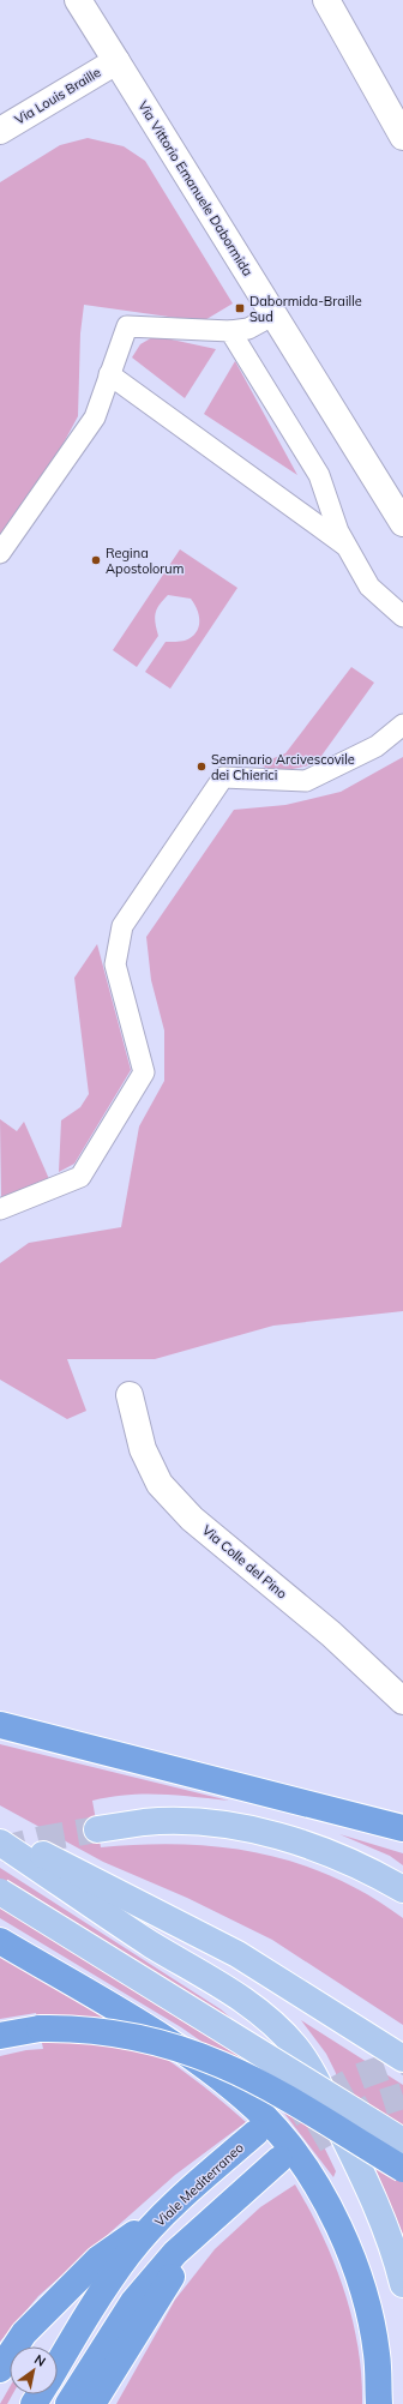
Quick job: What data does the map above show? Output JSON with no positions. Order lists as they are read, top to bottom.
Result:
{
  "streets": {
    "highway": ["Viale Mediterraneo"],
    "street": ["Via Louis Braille", "Via Vittorio Emanuele Dabormida", "Via Colle del Pino"]
  },
  "crossings": [
    ["Via Louis Braille", "Via Vittorio Emanuele Dabormida"]
  ],
  "places": {
    "transit": ["Dabormida-Braille Sud"],
    "other": ["Regina Apostolorum", "Seminario Arcivescovile dei Chierici"]
  },
  "north": "top right"
}
